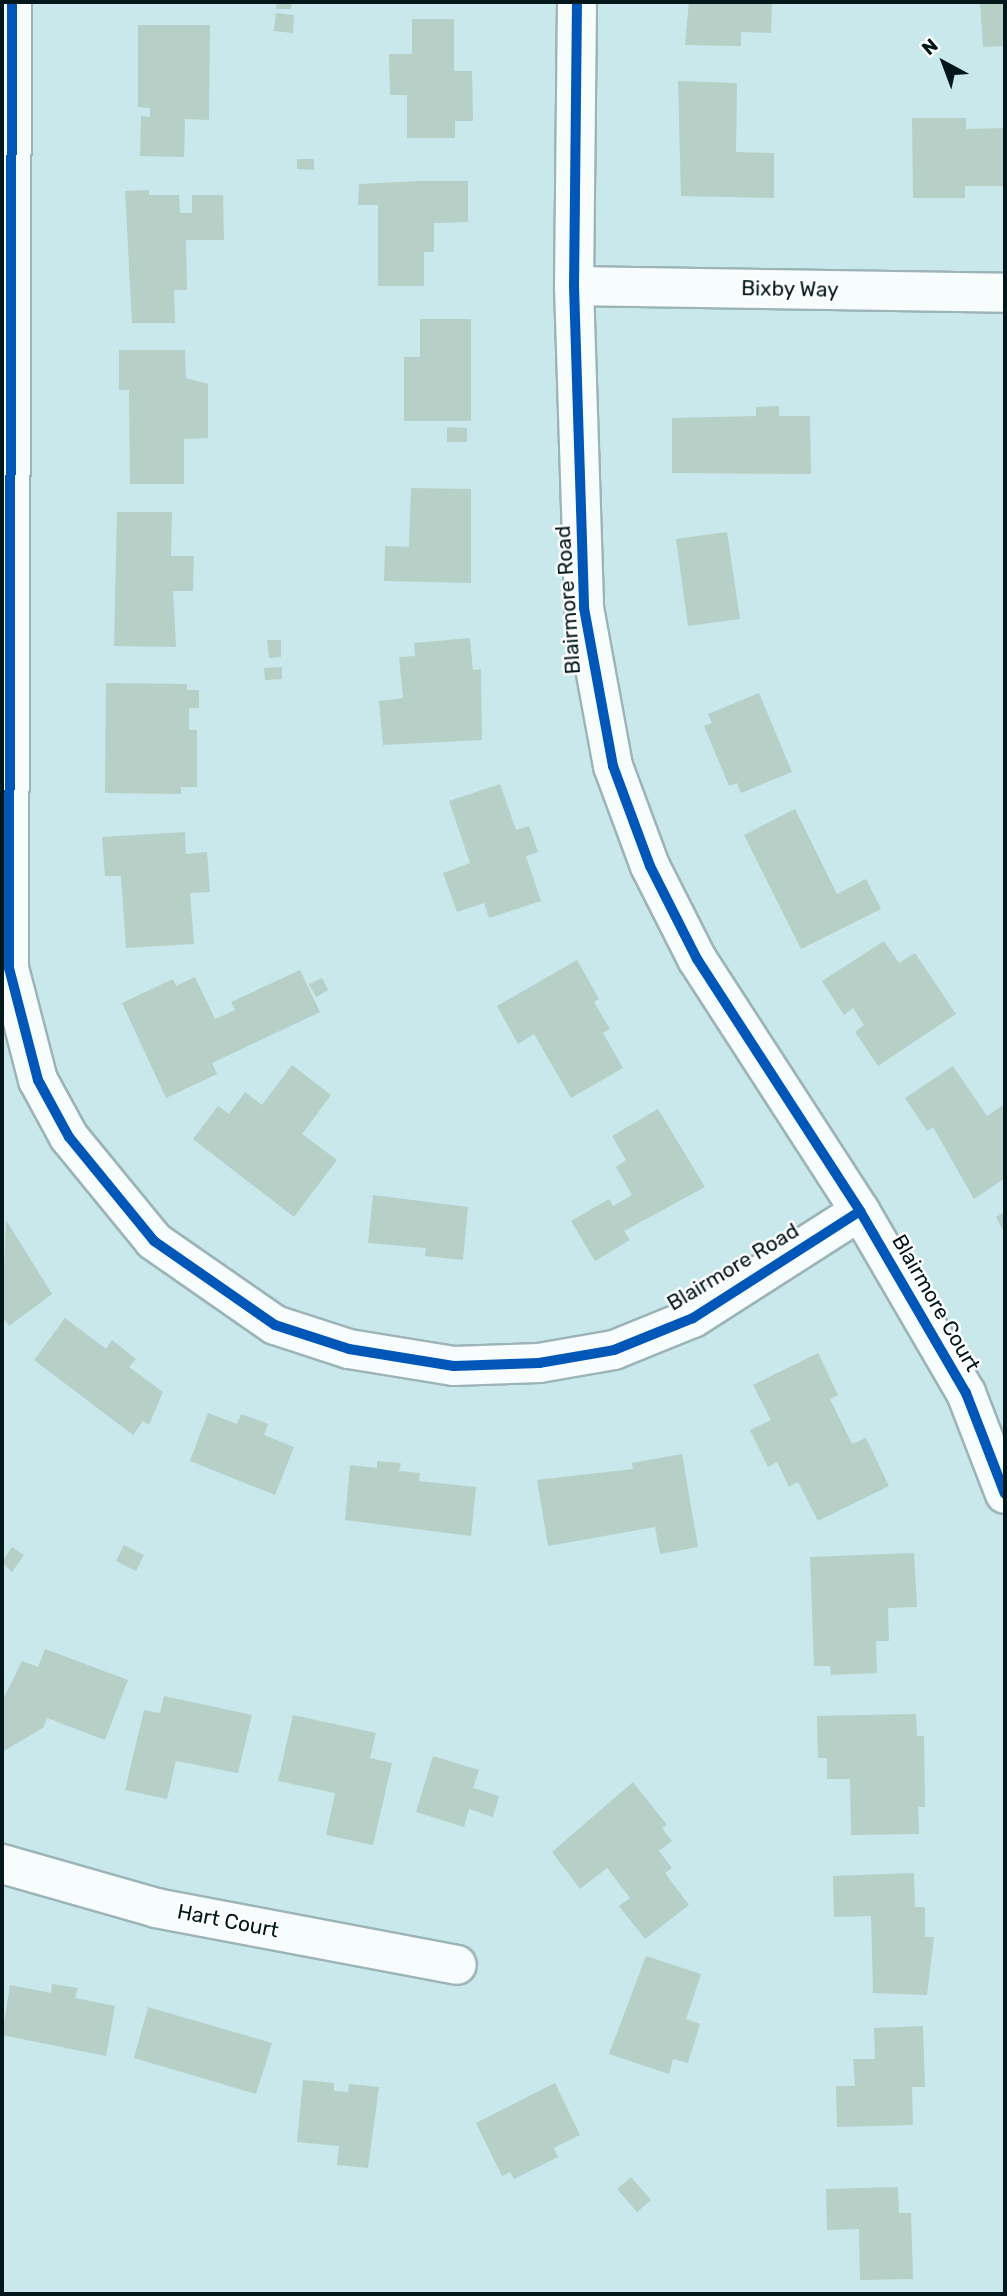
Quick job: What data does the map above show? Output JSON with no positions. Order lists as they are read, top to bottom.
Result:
{
  "streets": {
    "street": [
      "Bixby Way",
      "Blairmore Road",
      "Blairmore Court",
      "Hart Court"
    ]
  },
  "crossings": [
    ["Bixby Way", "Blairmore Road"],
    ["Blairmore Road", "Blairmore Court"]
  ],
  "north": "top left"
}
